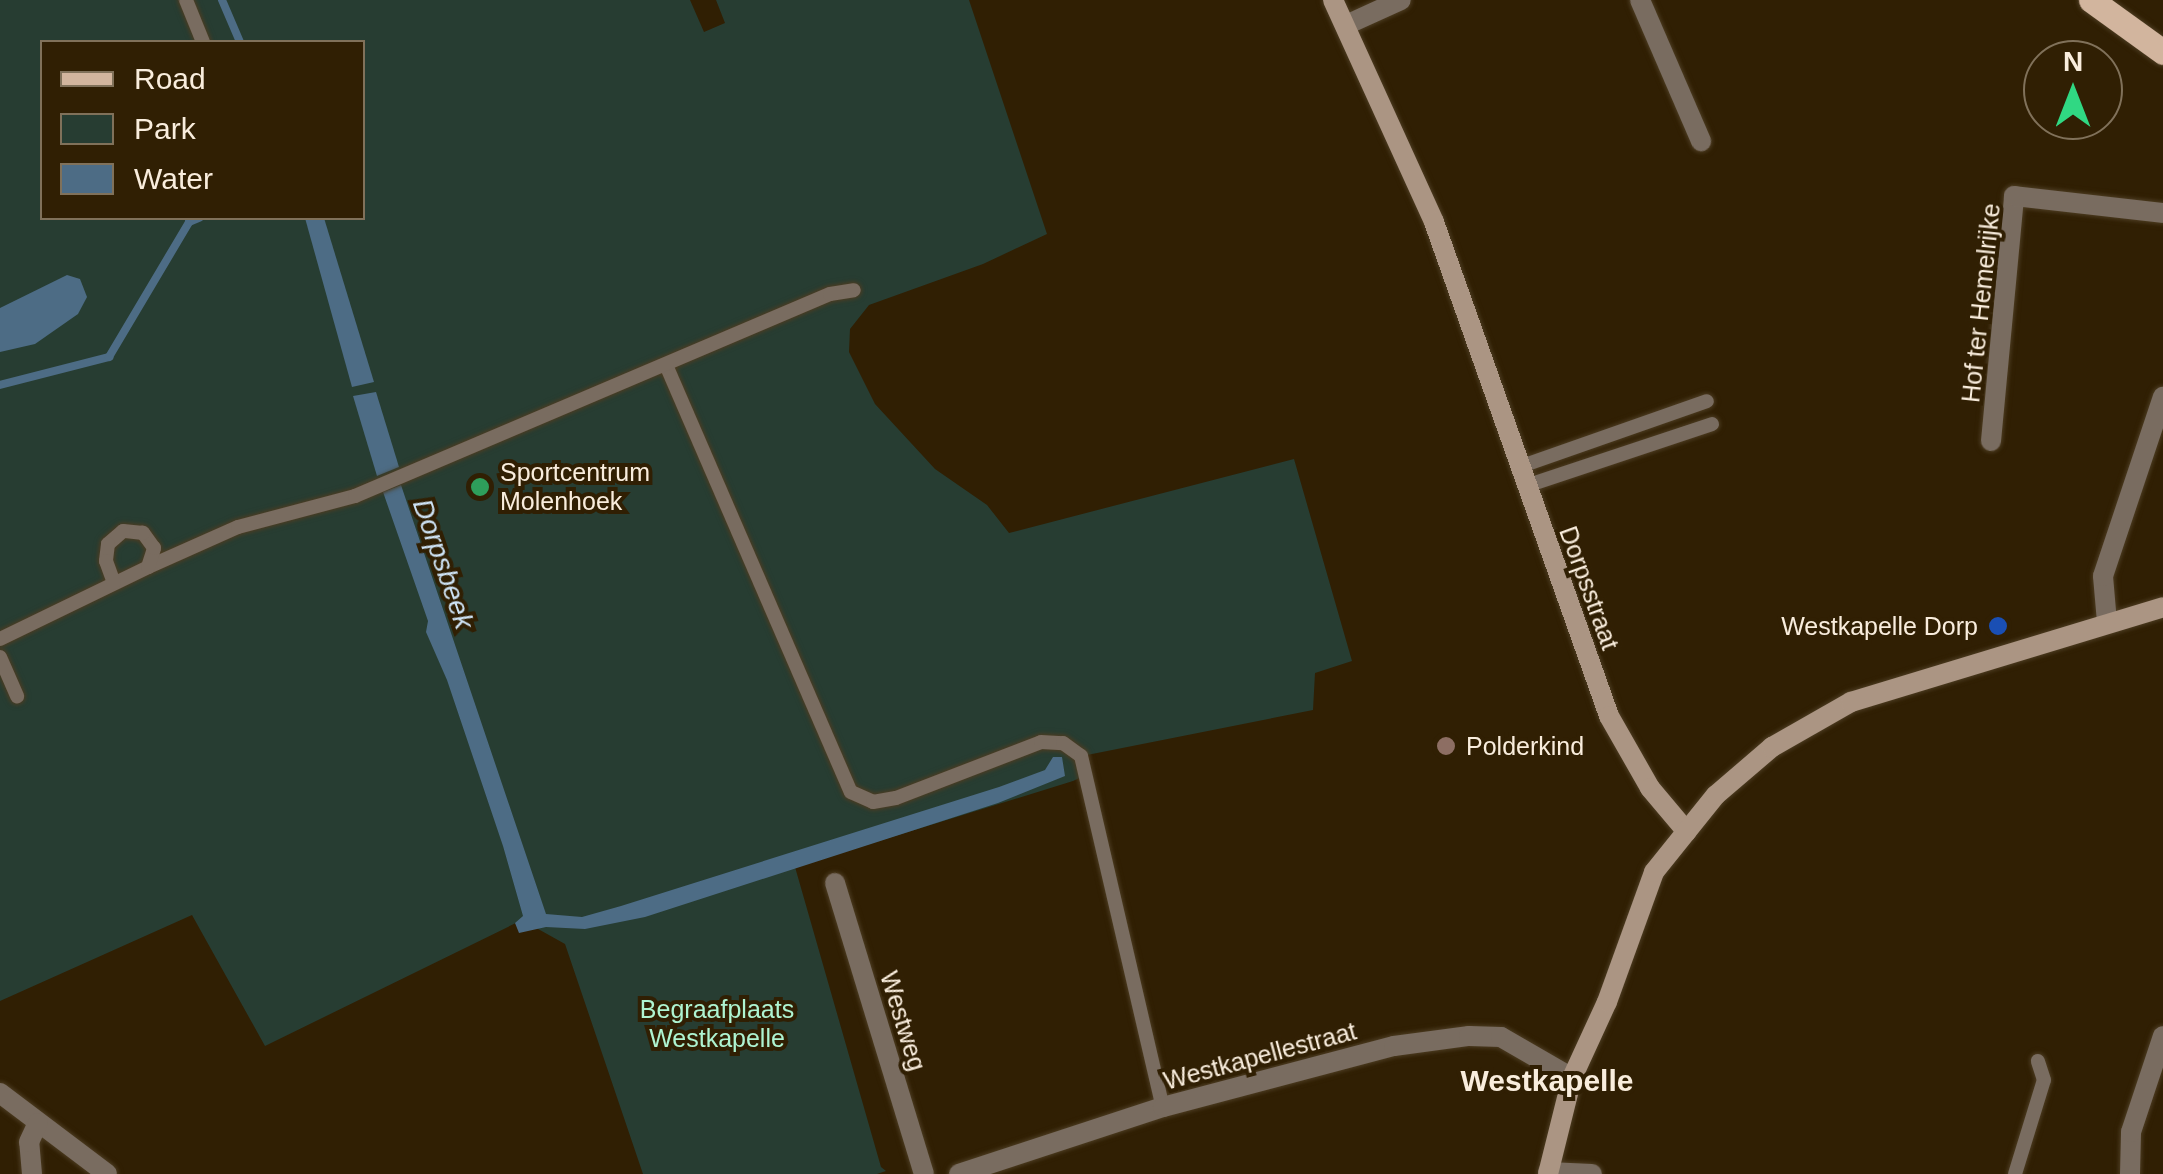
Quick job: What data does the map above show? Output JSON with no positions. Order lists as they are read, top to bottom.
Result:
{
  "streets": {
    "street": [
      "Hof ter Hemelrijke",
      "Dorpsstraat",
      "Westweg",
      "Westkapellestraat"
    ]
  },
  "districts": ["Westkapelle"],
  "water": ["Dorpsbeek"],
  "parks": ["Begraafplaats Westkapelle"],
  "places": ["Sportcentrum Molenhoek", "Westkapelle Dorp", "Polderkind"],
  "legend": ["Road", "Park", "Water"],
  "north": "top"
}
